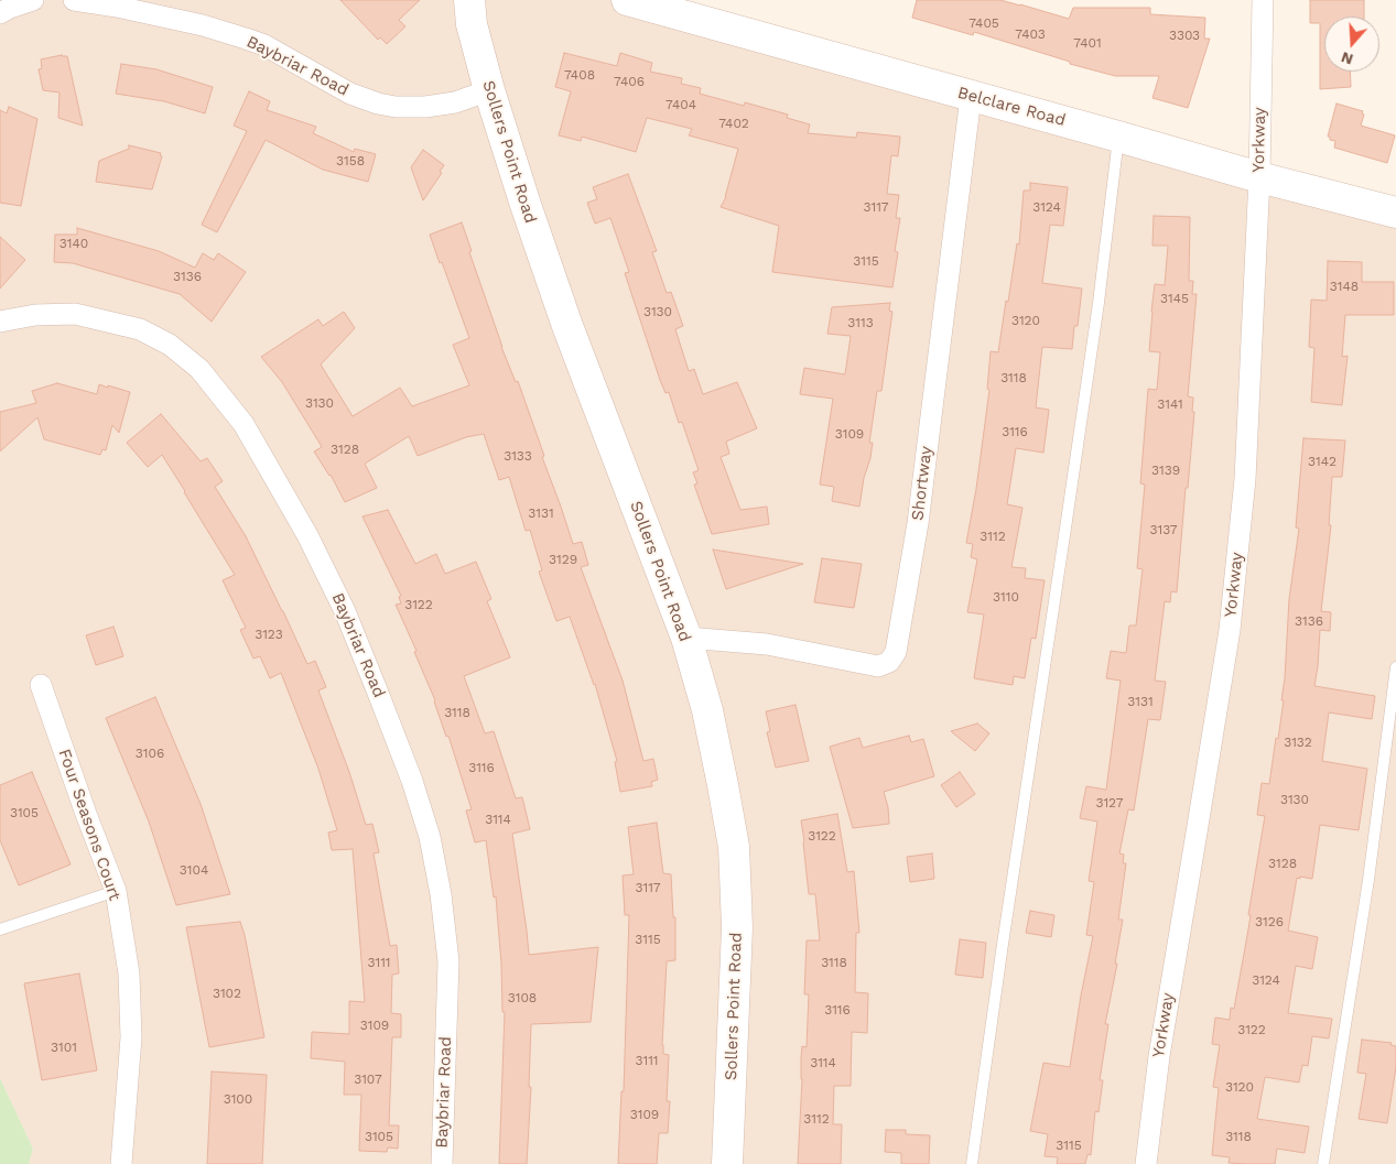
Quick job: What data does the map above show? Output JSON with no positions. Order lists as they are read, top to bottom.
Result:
{
  "streets": {
    "main road": ["Belclare Road", "Sollers Point Road"],
    "street": [
      "Baybriar Road",
      "Yorkway",
      "Shortway",
      "Four Seasons Court"
    ]
  },
  "crossings": [
    ["Baybriar Road", "Sollers Point Road"],
    ["Belclare Road", "Yorkway"],
    ["Belclare Road", "Shortway"],
    ["Sollers Point Road", "Shortway"]
  ],
  "house_numbers": [
    "7405",
    "7403",
    "3303",
    "7401",
    "7408",
    "7406",
    "7404",
    "7402",
    "3158",
    "3117",
    "3124",
    "3140",
    "3115",
    "3136",
    "3148",
    "3145",
    "3130",
    "3120",
    "3113",
    "3118",
    "3130",
    "3141",
    "3116",
    "3109",
    "3128",
    "3133",
    "3142",
    "3139",
    "3131",
    "3137",
    "3112",
    "3129",
    "3110",
    "3122",
    "3136",
    "3123",
    "3131",
    "3118",
    "3132",
    "3106",
    "3116",
    "3130",
    "3127",
    "3105",
    "3114",
    "3122",
    "3128",
    "3104",
    "3117",
    "3126",
    "3115",
    "3111",
    "3118",
    "3124",
    "3102",
    "3108",
    "3116",
    "3109",
    "3122",
    "3101",
    "3111",
    "3114",
    "3107",
    "3120",
    "3100",
    "3109",
    "3112",
    "3105",
    "3118",
    "3115"
  ],
  "north": "bottom"
}
